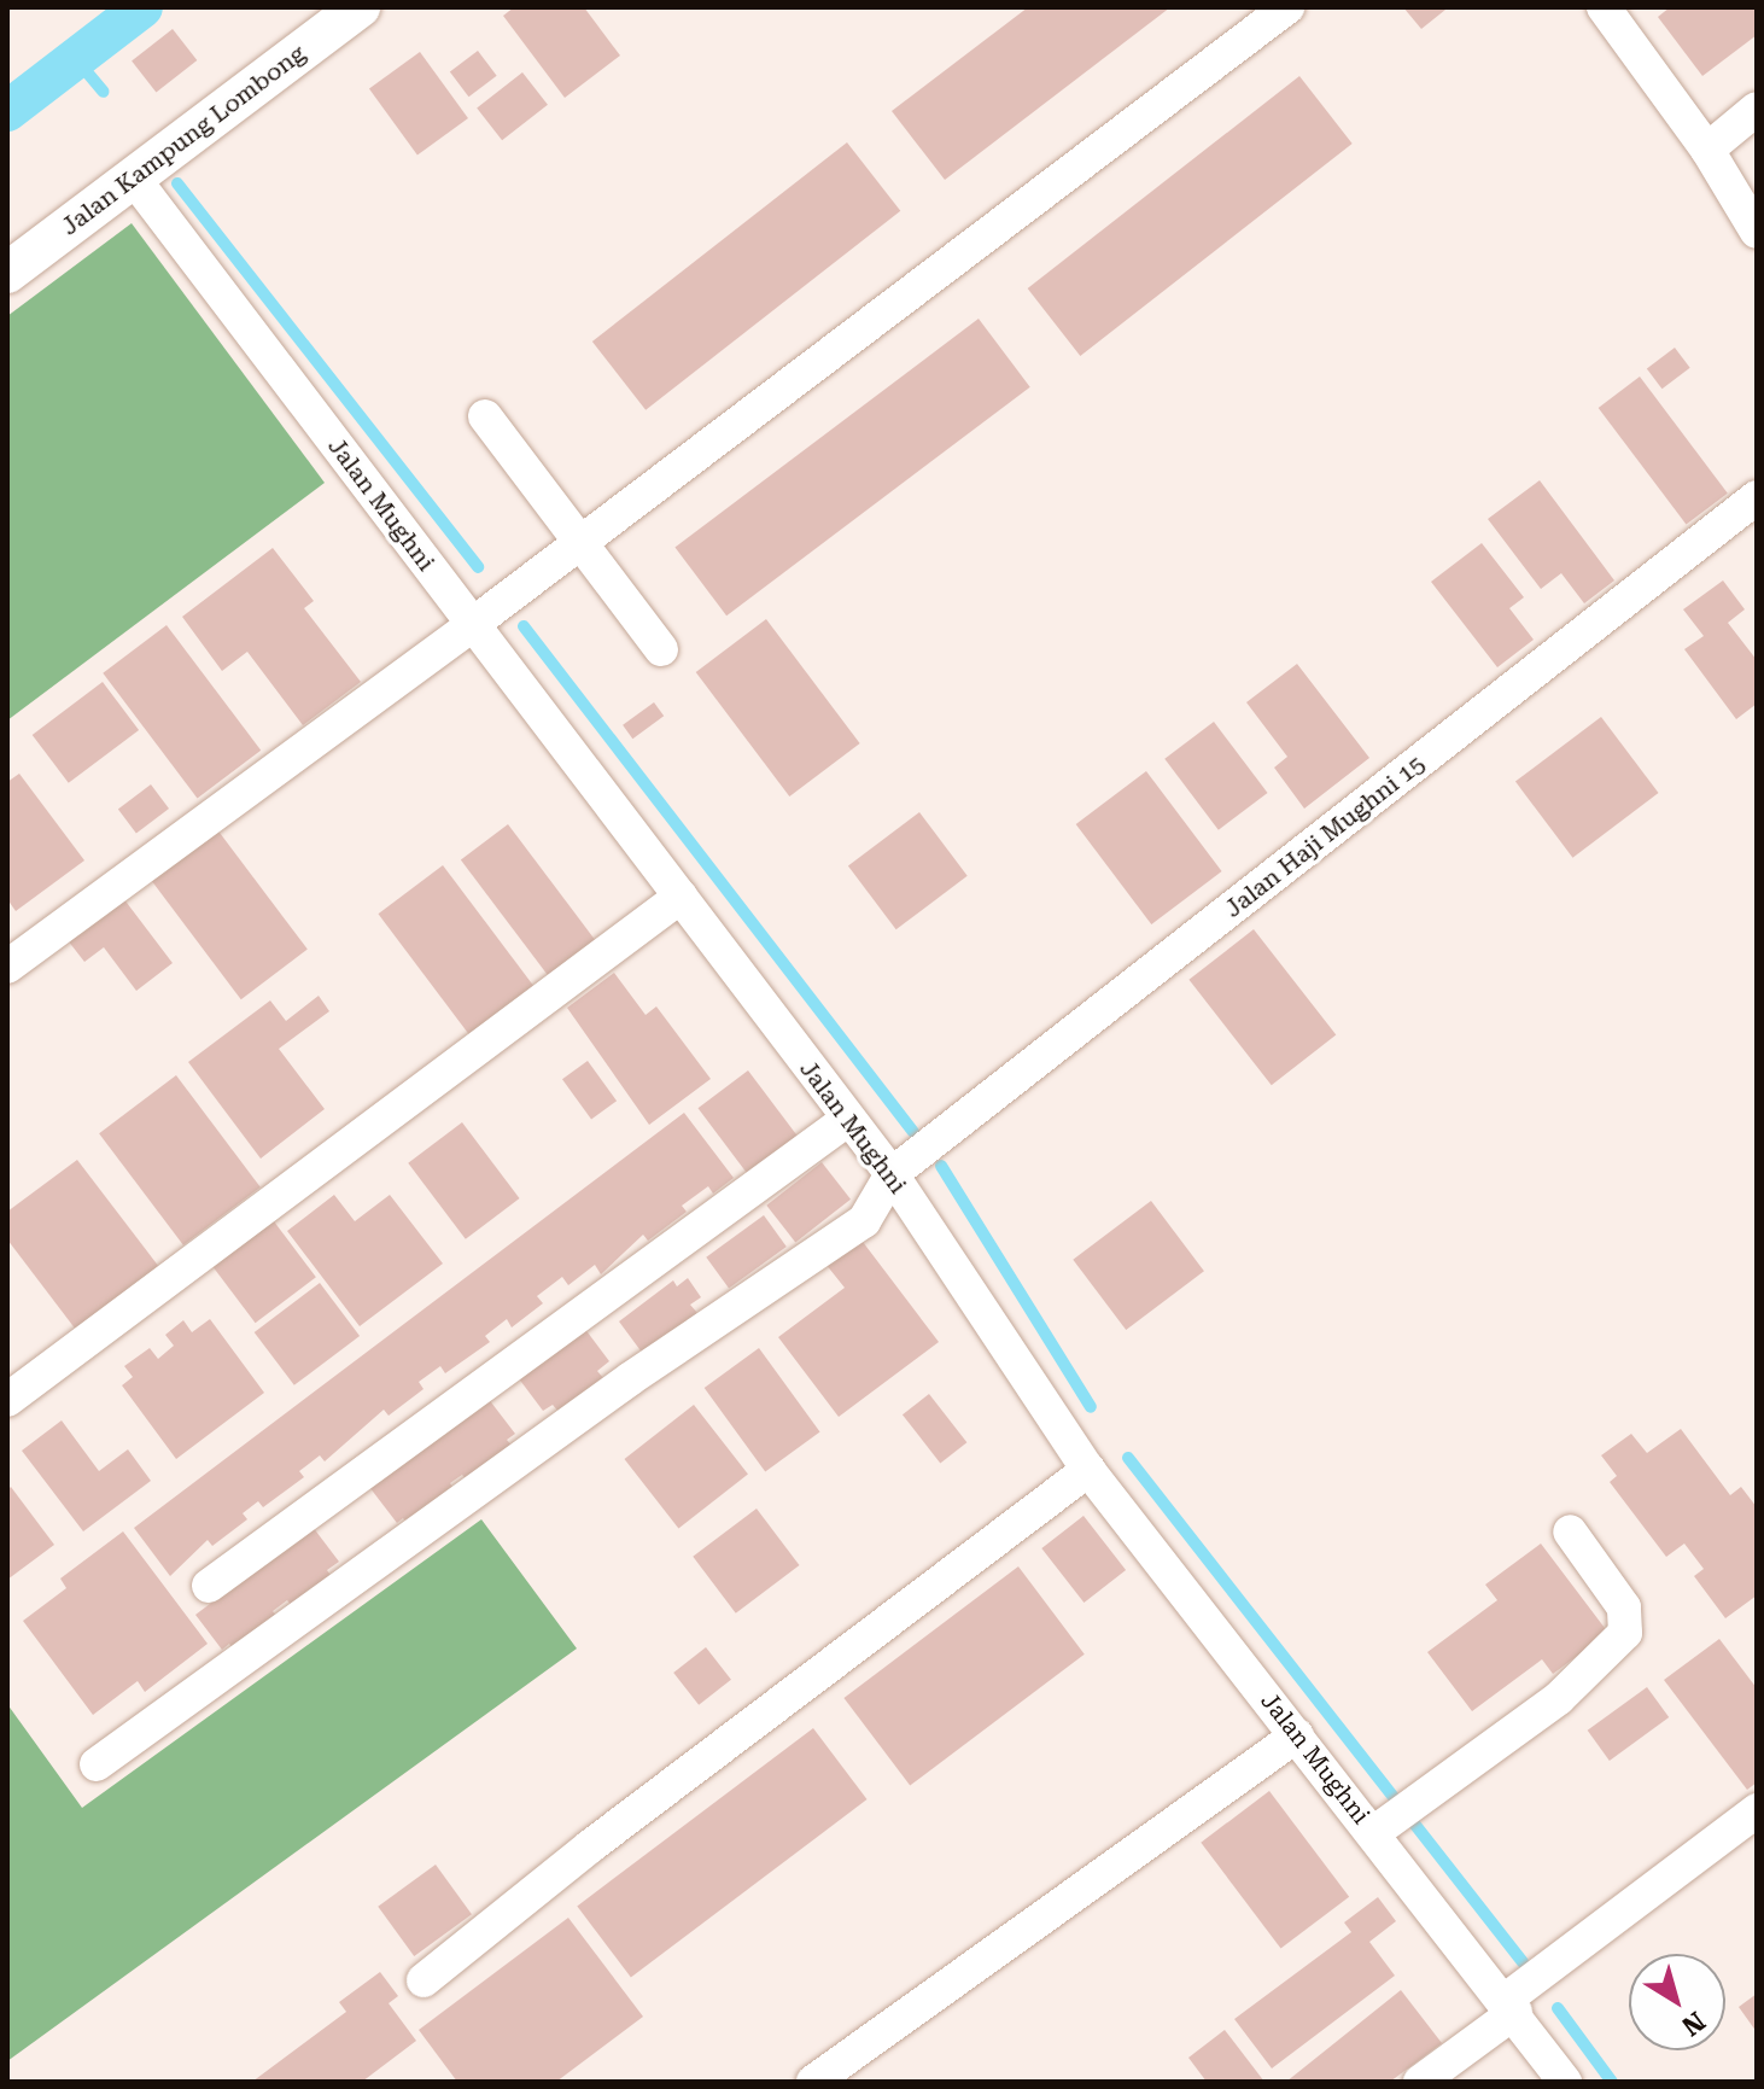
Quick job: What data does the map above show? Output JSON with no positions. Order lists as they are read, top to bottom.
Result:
{
  "streets": {
    "street": ["Jalan Kampung Lombong", "Jalan Mughni", "Jalan Haji Mughni 15"]
  },
  "crossings": [
    ["Jalan Kampung Lombong", "Jalan Mughni"],
    ["Jalan Mughni", "Jalan Haji Mughni 15"]
  ],
  "north": "bottom right"
}
